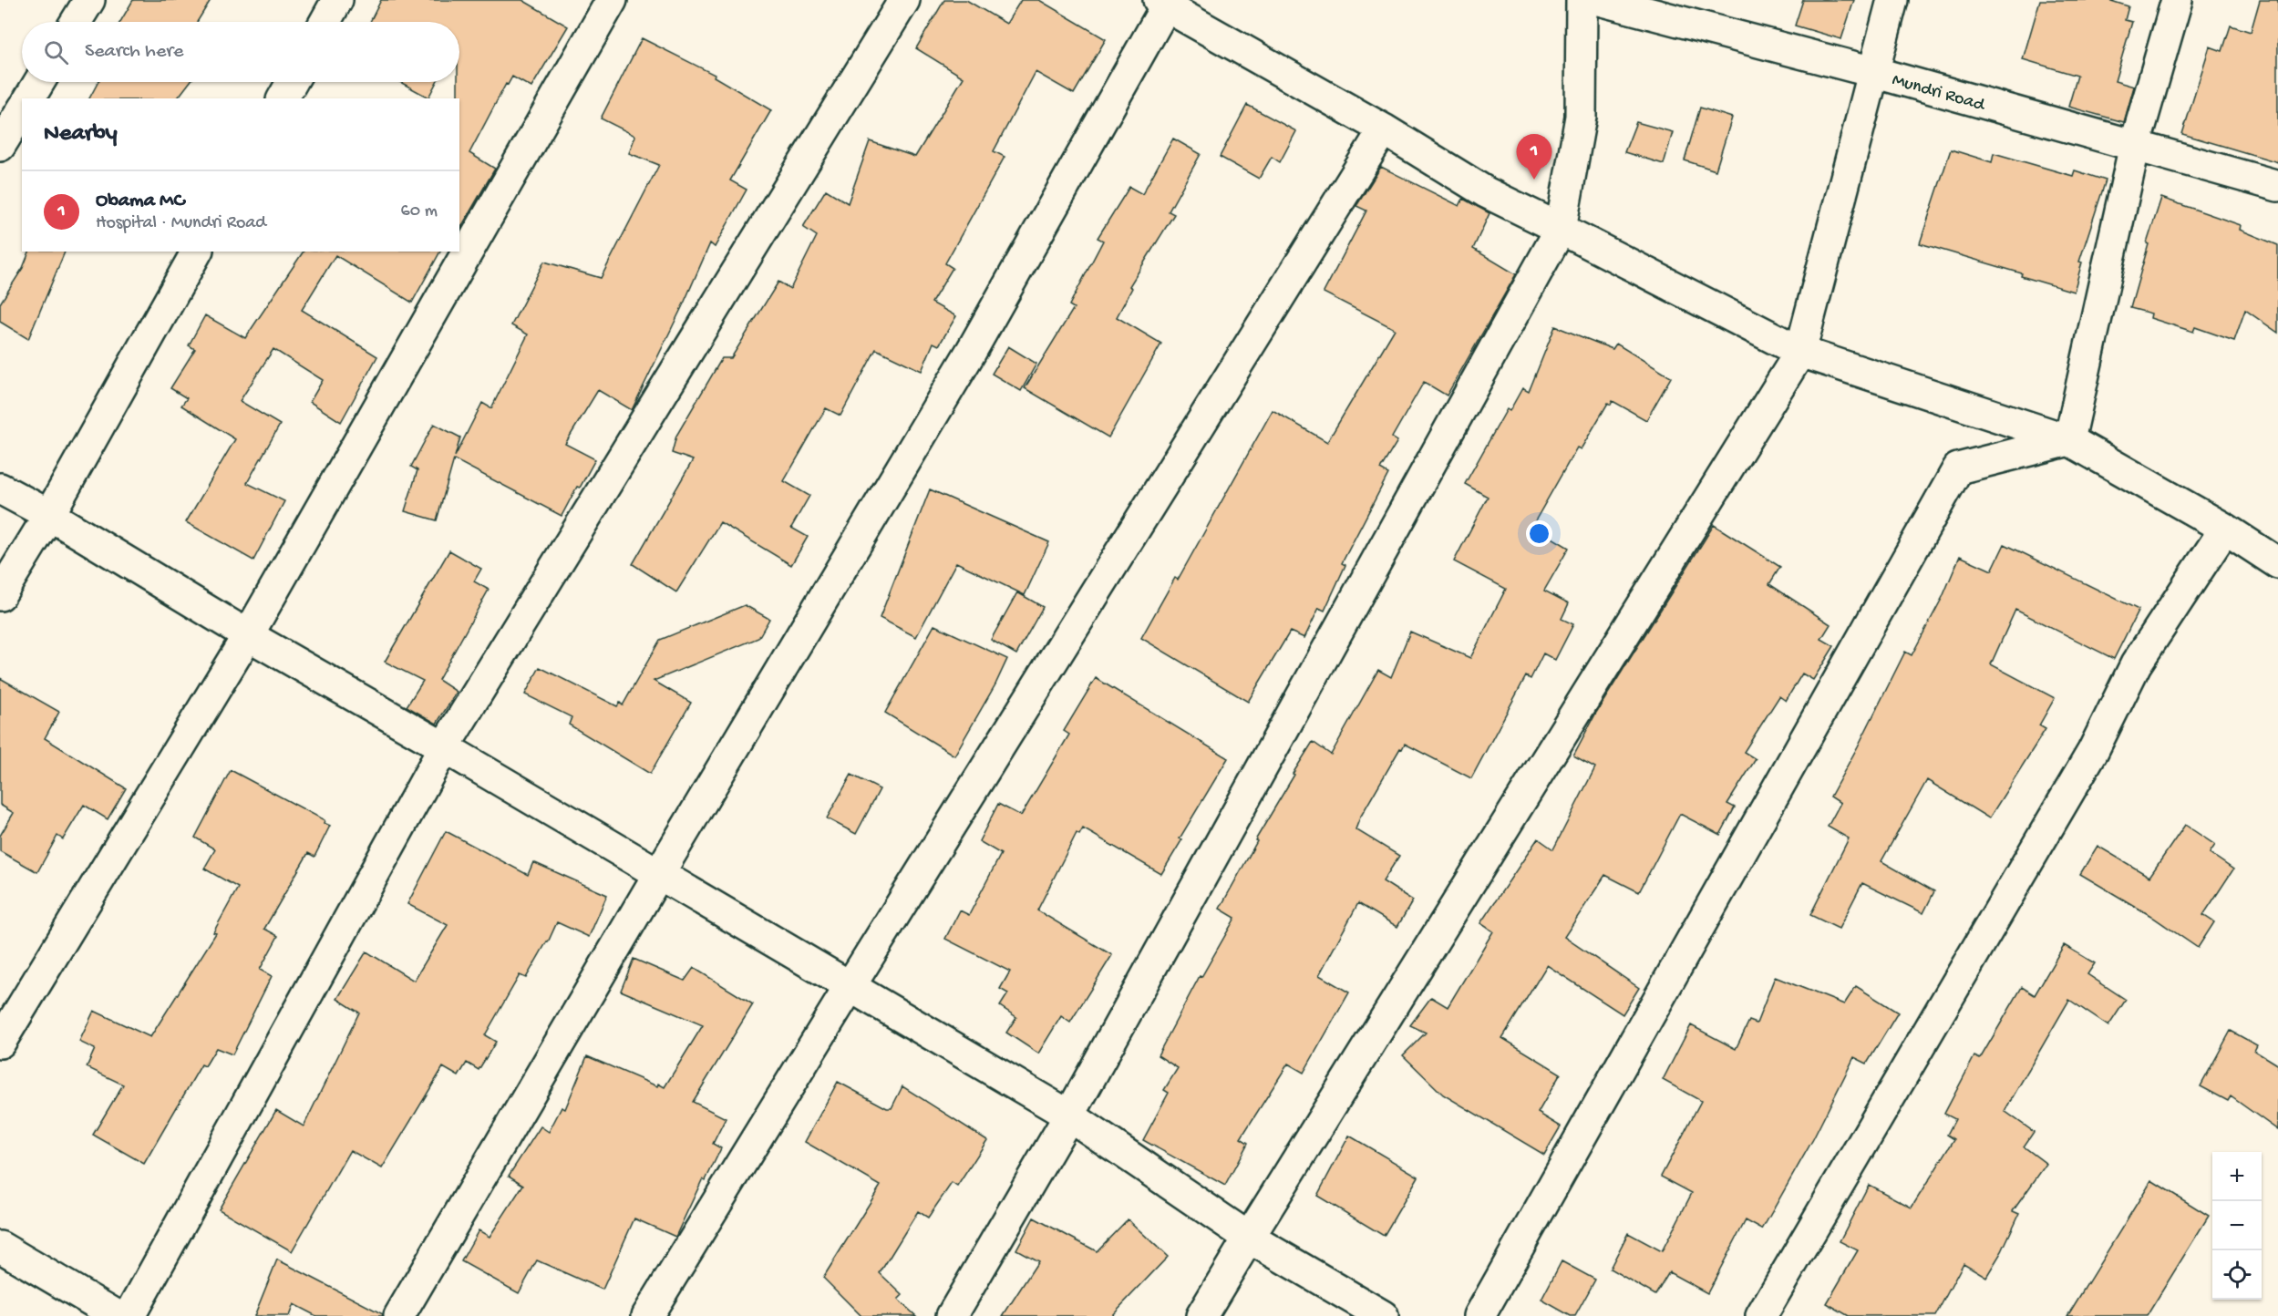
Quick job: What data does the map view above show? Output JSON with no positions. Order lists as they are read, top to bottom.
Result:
{
  "streets": {
    "street": ["Mundri Road"]
  },
  "page": {
    "search": "Search here",
    "heading": "Nearby",
    "pins": "1",
    "list": [
      {
        "mark": "1",
        "name": "Obama MC",
        "note": "Hospital · Mundri Road",
        "value": "60 m"
      }
    ],
    "map_buttons": ["+", "−"]
  }
}
